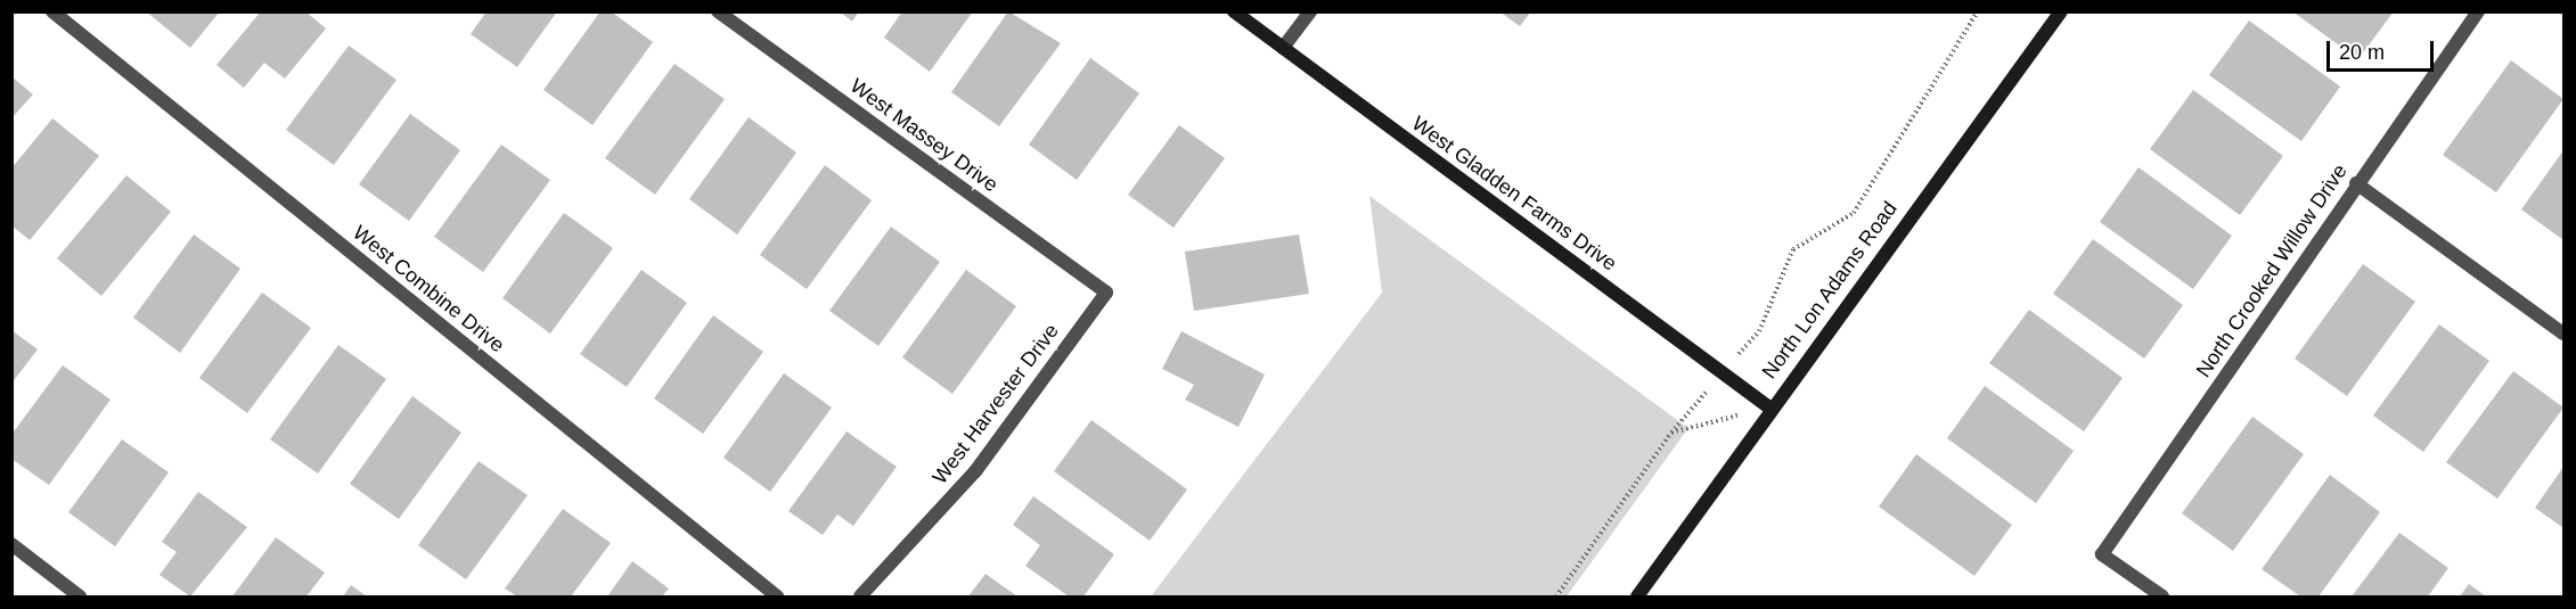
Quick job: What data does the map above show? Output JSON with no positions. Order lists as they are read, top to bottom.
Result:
{
  "streets": {
    "street": [
      "West Massey Drive",
      "West Gladden Farms Drive",
      "North Crooked Willow Drive",
      "West Combine Drive",
      "North Lon Adams Road",
      "West Harvester Drive"
    ]
  },
  "crossings": [
    ["West Massey Drive", "West Harvester Drive"],
    ["West Gladden Farms Drive", "North Lon Adams Road"]
  ],
  "scale_bar": "20 m"
}
